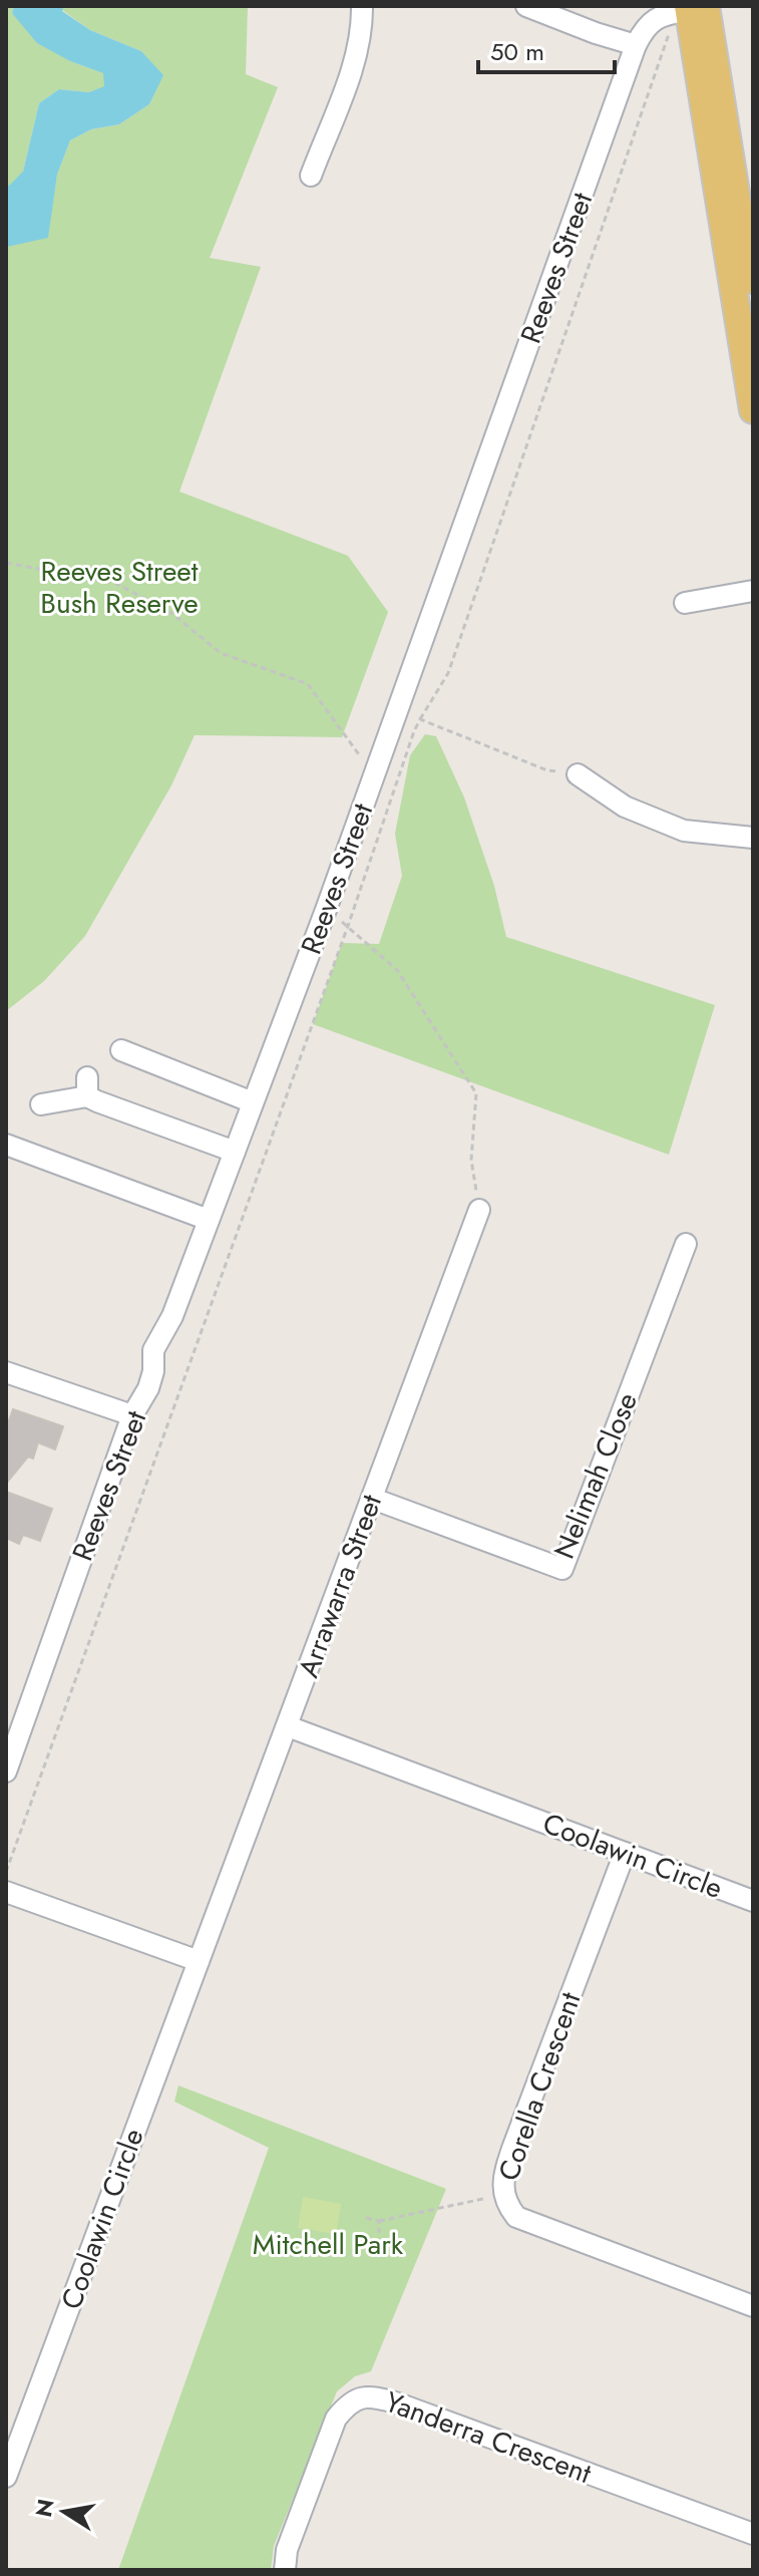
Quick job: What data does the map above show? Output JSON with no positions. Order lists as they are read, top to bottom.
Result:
{
  "streets": {
    "street": [
      "Reeves Street",
      "Nelimah Close",
      "Arrawarra Street",
      "Coolawin Circle",
      "Corella Crescent",
      "Yanderra Crescent"
    ]
  },
  "crossings": [
    ["Nelimah Close", "Arrawarra Street"],
    ["Arrawarra Street", "Coolawin Circle"],
    ["Coolawin Circle", "Corella Crescent"]
  ],
  "parks": ["Reeves Street Bush Reserve", "Mitchell Park"],
  "scale_bar": "50 m",
  "north": "left"
}
